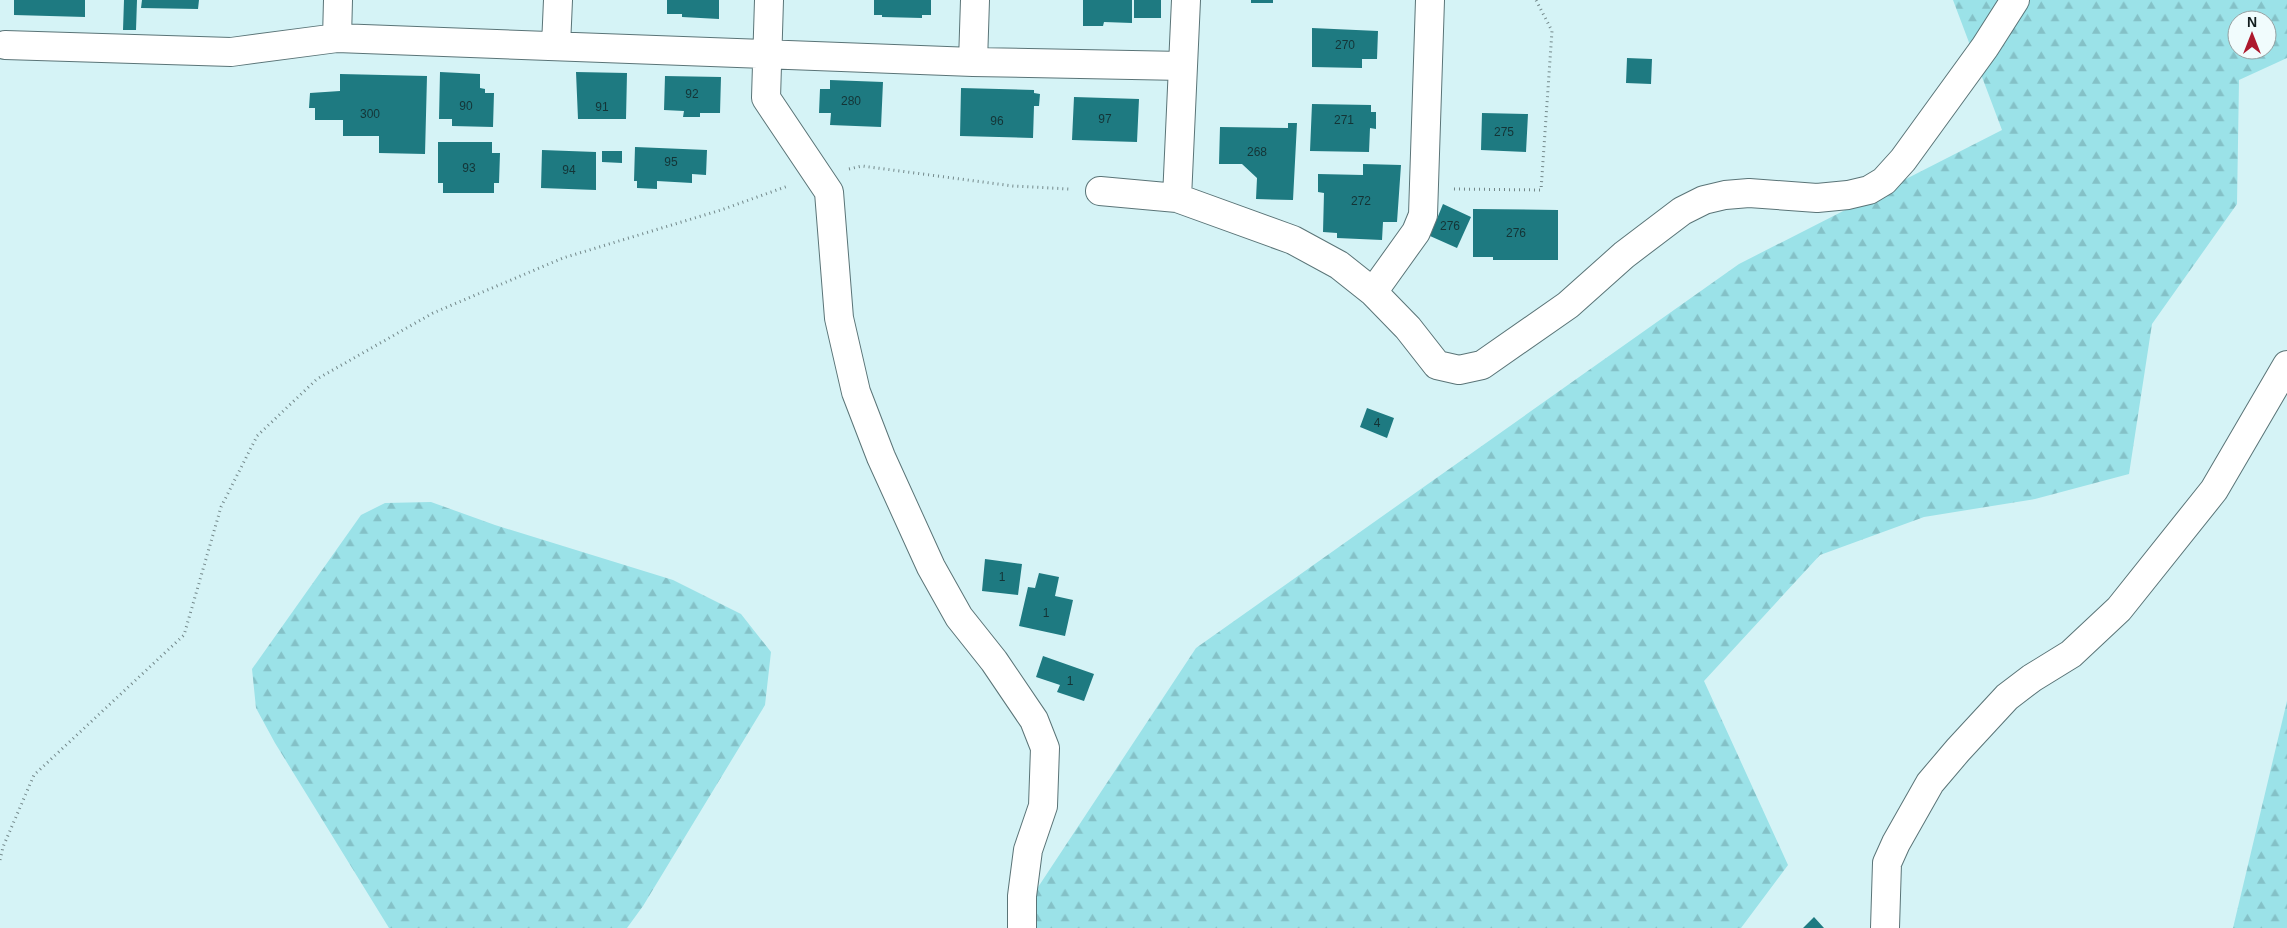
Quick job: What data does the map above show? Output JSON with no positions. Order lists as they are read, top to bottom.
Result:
{
  "house_numbers": [
    "270",
    "92",
    "280",
    "90",
    "91",
    "300",
    "97",
    "271",
    "96",
    "275",
    "268",
    "95",
    "93",
    "94",
    "272",
    "276",
    "276",
    "4",
    "1",
    "1",
    "1"
  ],
  "north": "top"
}
